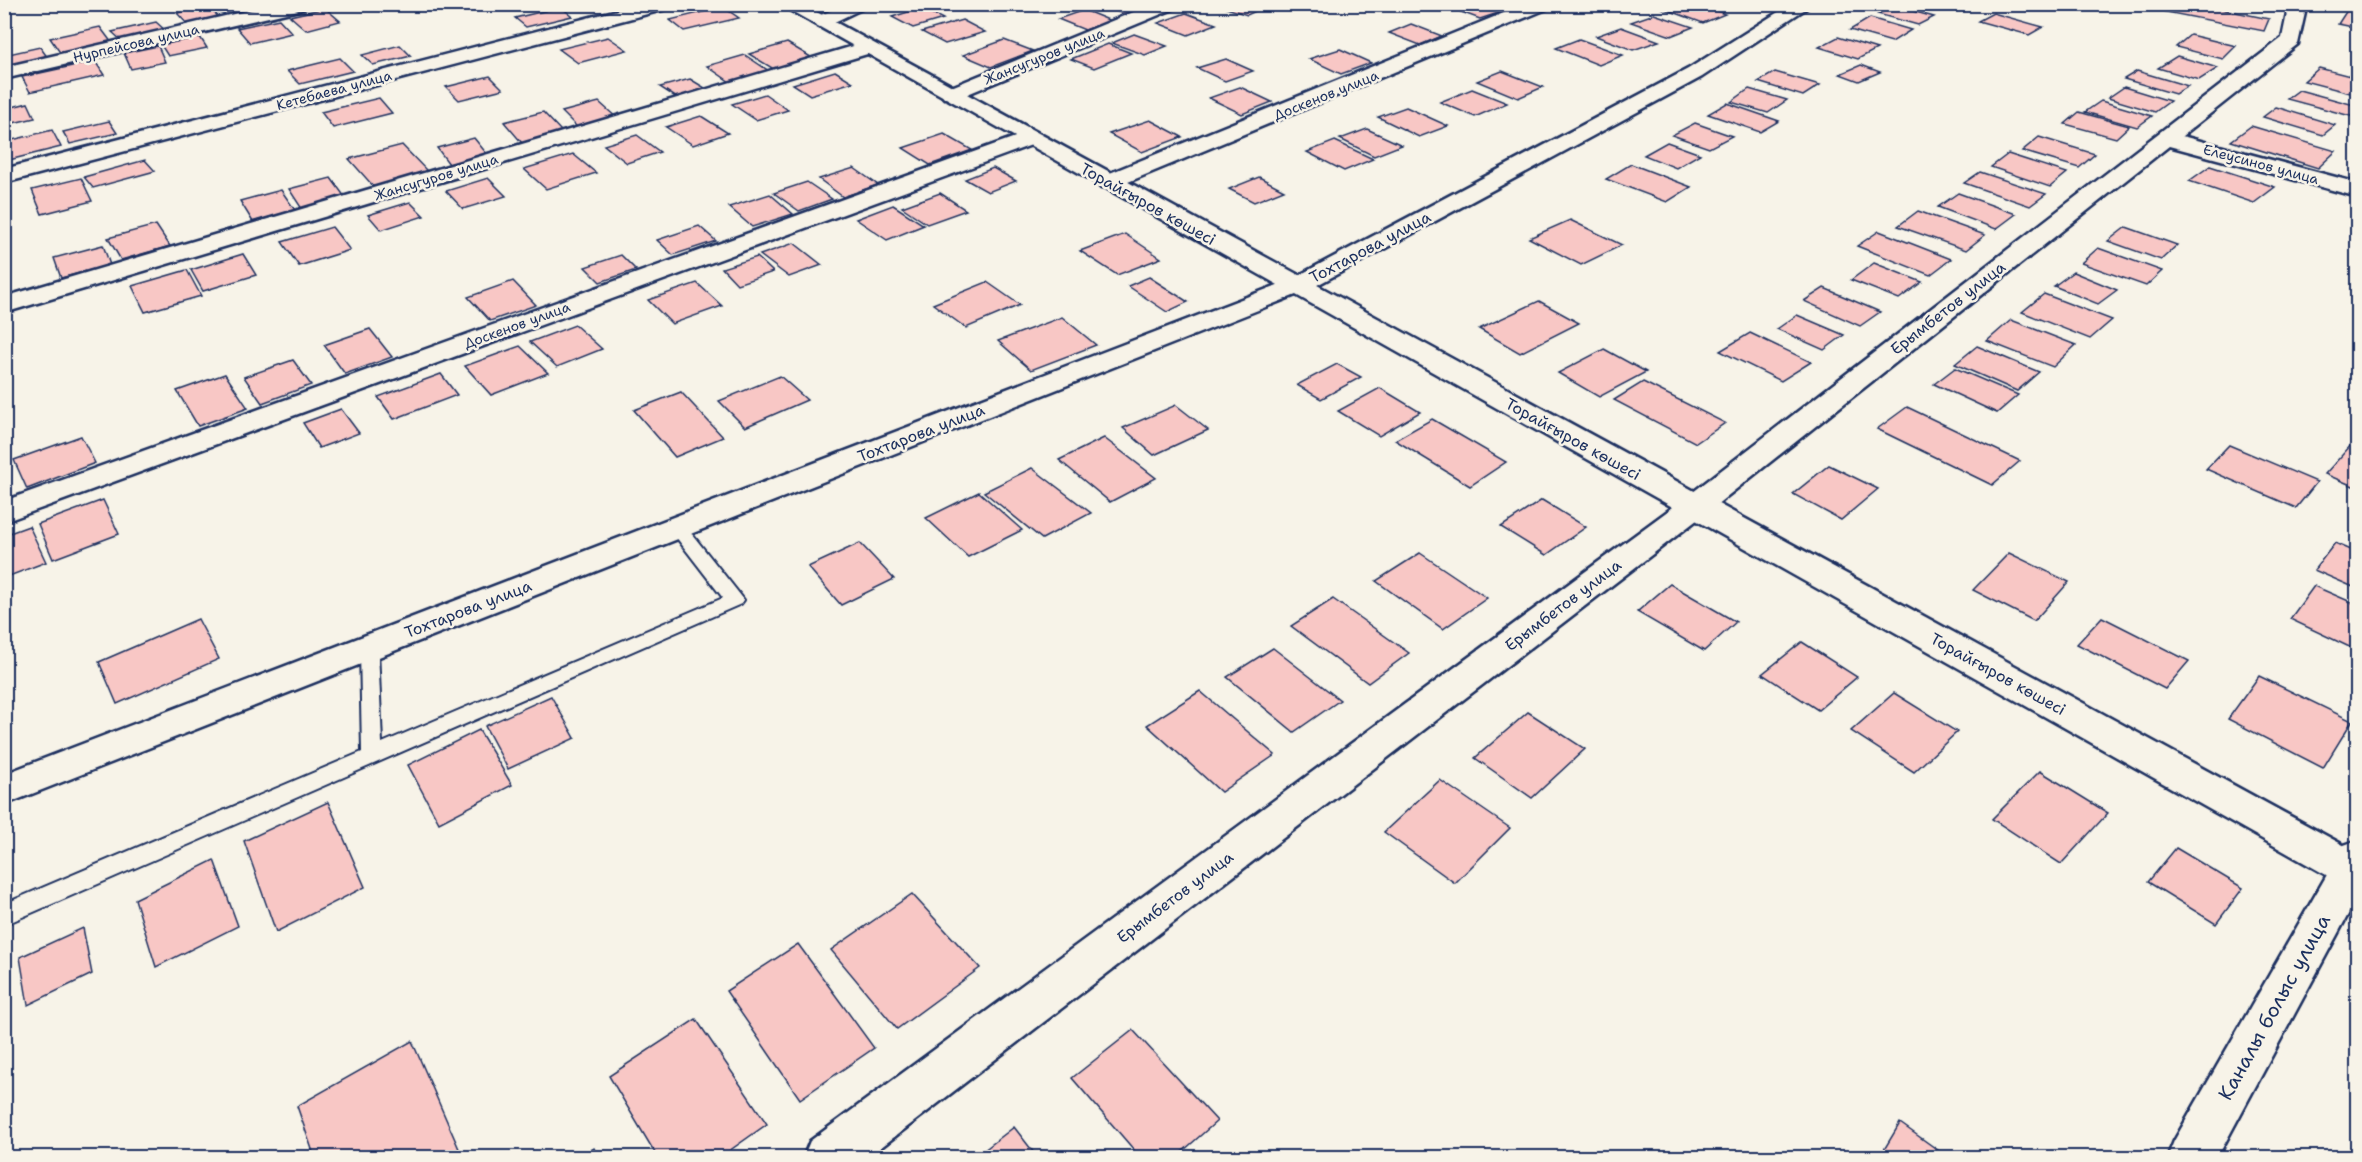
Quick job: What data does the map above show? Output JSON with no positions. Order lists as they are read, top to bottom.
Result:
{
  "streets": {
    "street": [
      "Нурпейсова улица",
      "Жансугуров улица",
      "Кетебаева улица",
      "Доскенов улица",
      "Елеусинов улица",
      "Торайғыров көшесі",
      "Тохтарова улица",
      "Ерымбетов улица",
      "Каналы болыс улица"
    ]
  },
  "crossings": [
    ["Жансугуров улица", "Торайғыров көшесі"],
    ["Доскенов улица", "Торайғыров көшесі"],
    ["Елеусинов улица", "Ерымбетов улица"],
    ["Торайғыров көшесі", "Тохтарова улица"],
    ["Торайғыров көшесі", "Ерымбетов улица"],
    ["Торайғыров көшесі", "Каналы болыс улица"]
  ]
}
